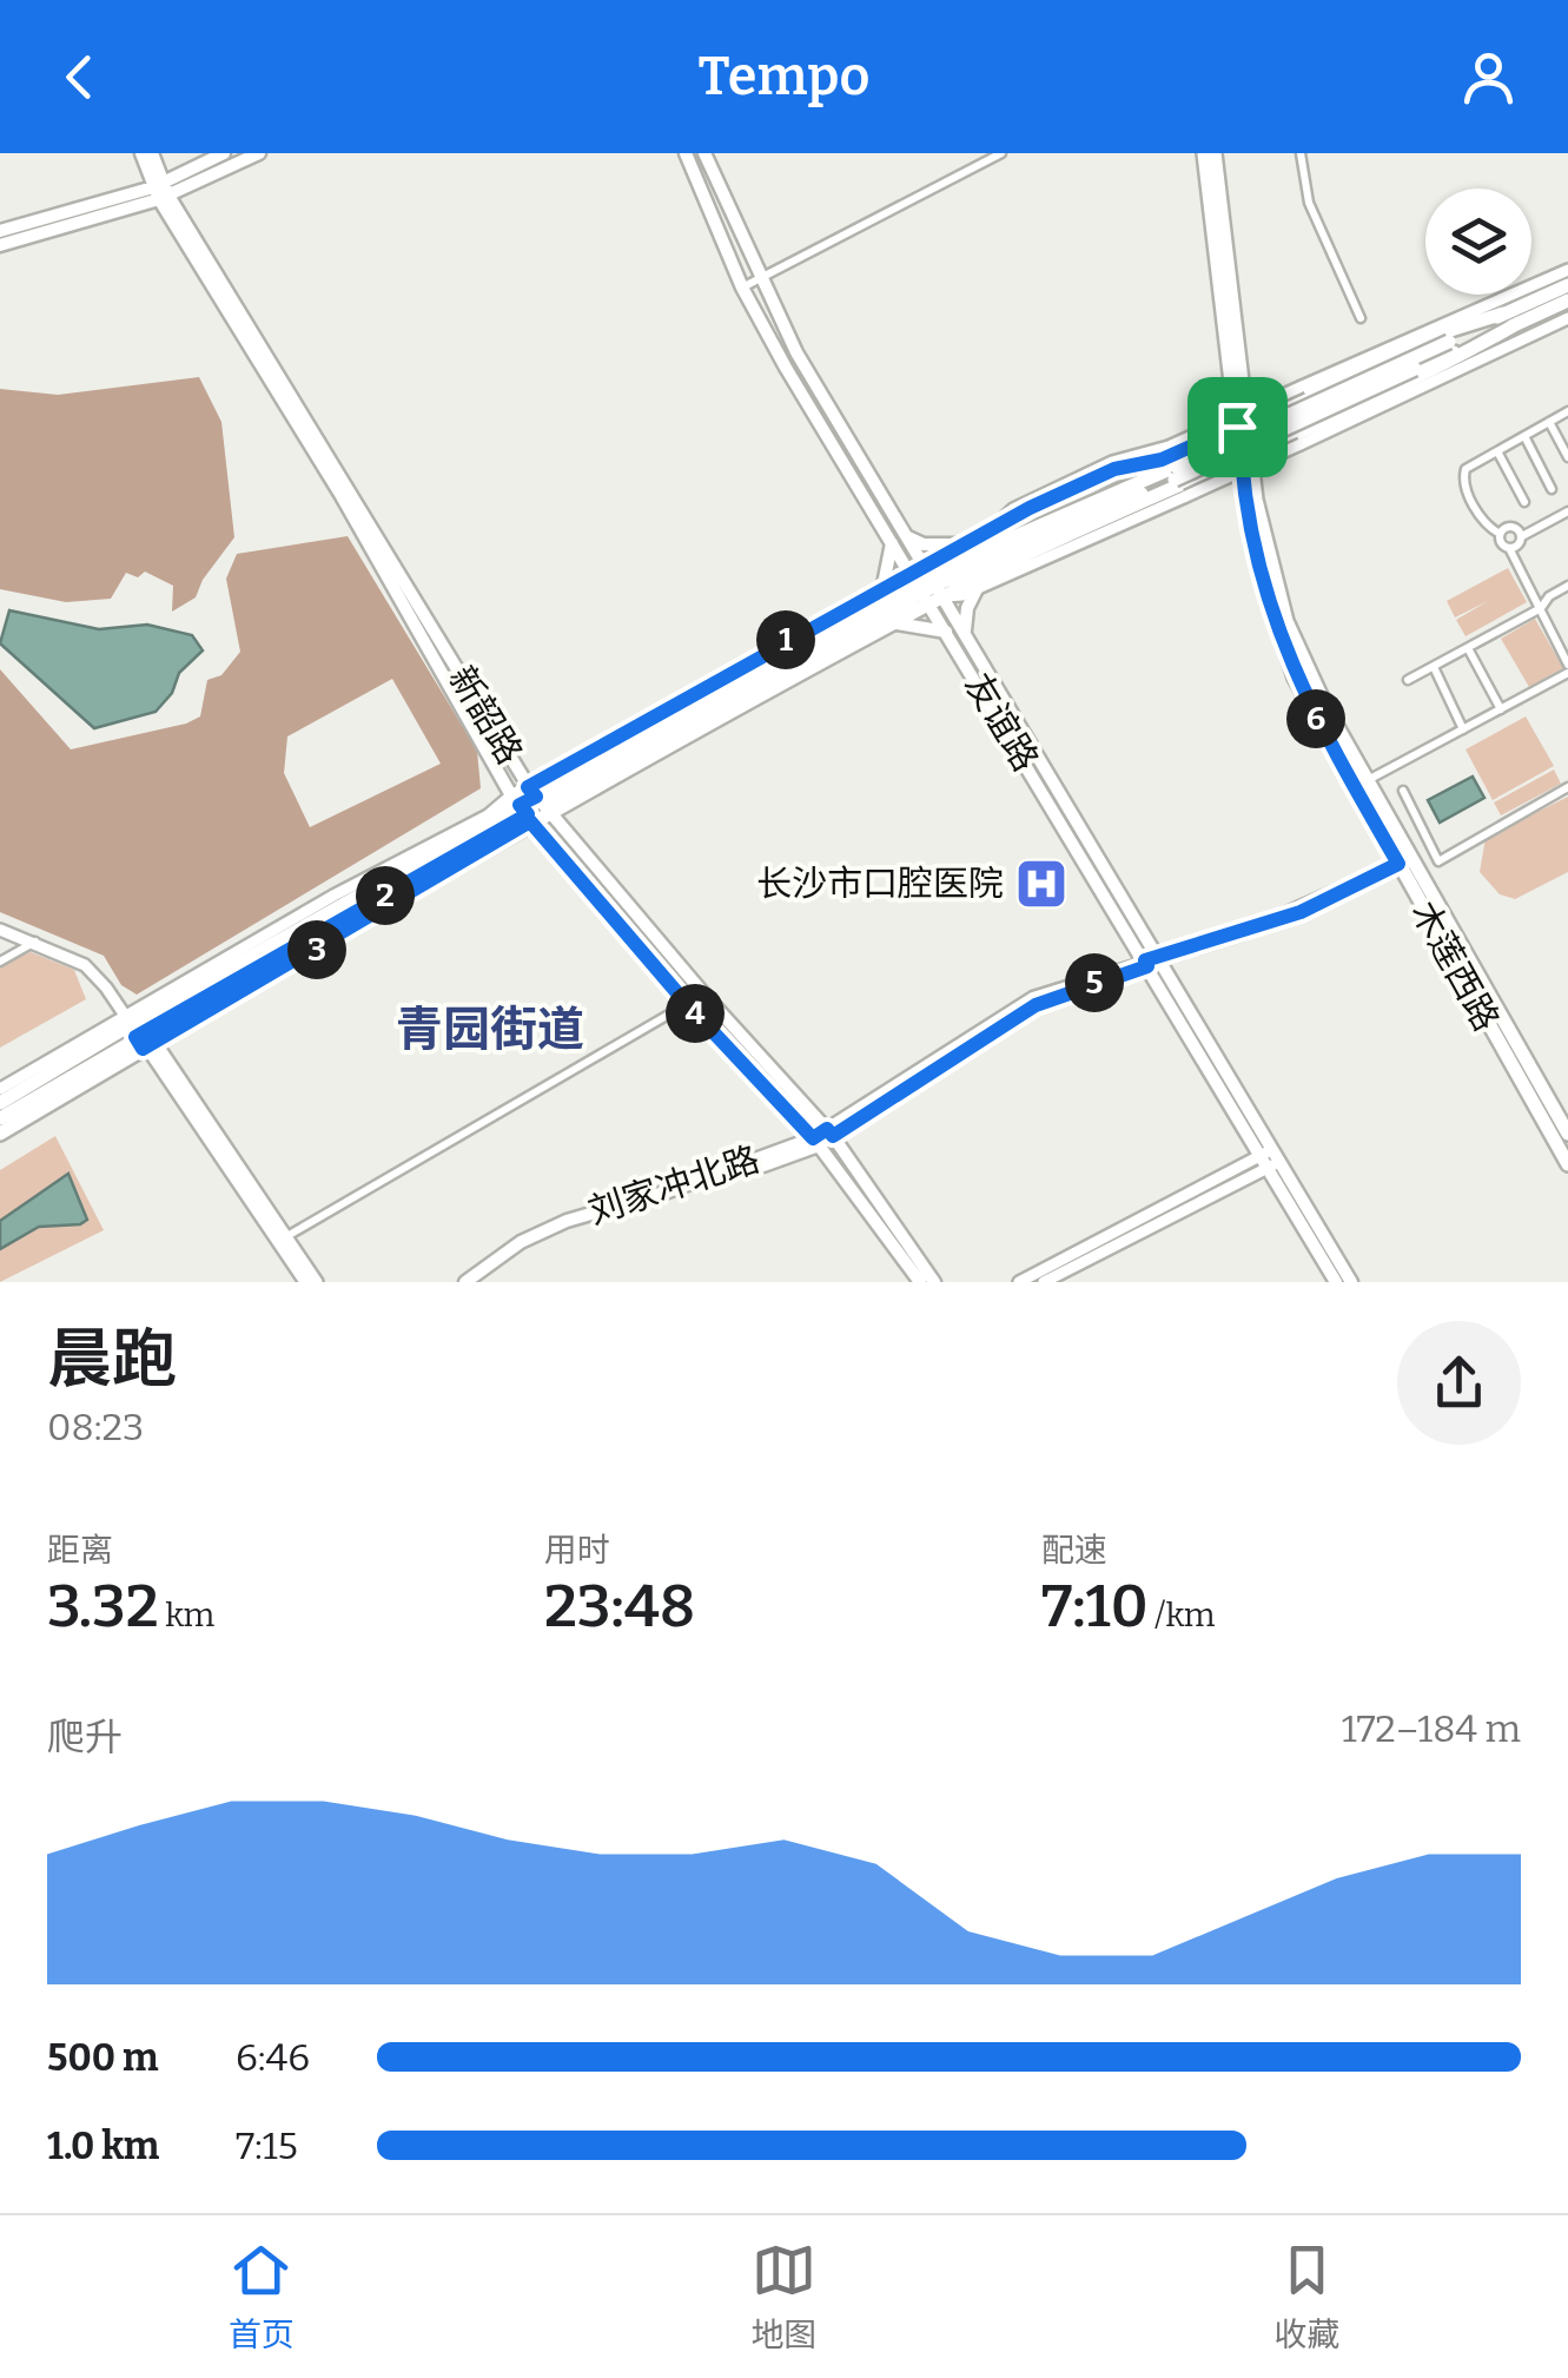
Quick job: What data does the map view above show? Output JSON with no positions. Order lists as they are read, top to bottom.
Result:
{
  "streets": {
    "main road": [
      "新韶路",
      "友谊路",
      "木莲西路",
      "刘家冲北路"
    ]
  },
  "crossings": [
    ["新韶路", "刘家冲北路"],
    ["友谊路", "刘家冲北路"],
    ["木莲西路", "刘家冲北路"]
  ],
  "districts": ["青园街道"],
  "places": {
    "hospital": ["长沙市口腔医院"]
  },
  "page": {
    "header": "Tempo",
    "pins": [
      "1",
      "6",
      "2",
      "3",
      "5",
      "4"
    ],
    "heading": ["晨跑", "08:23"],
    "stats": [
      ["距离", "3.32 km"],
      ["用时", "23:48"],
      ["配速", "7:10 /km"]
    ],
    "chart": ["爬升", "172–184 m"],
    "list": [
      {
        "name": "500 m",
        "note": "6:46"
      },
      {
        "name": "1.0 km",
        "note": "7:15"
      }
    ],
    "tabs": ["首页", "地图", "收藏"]
  }
}
